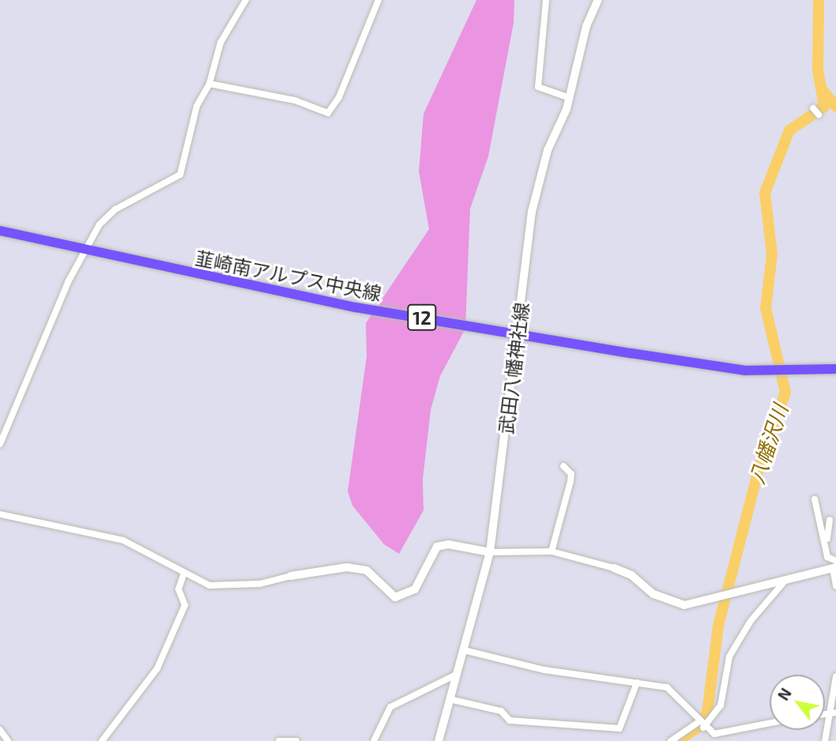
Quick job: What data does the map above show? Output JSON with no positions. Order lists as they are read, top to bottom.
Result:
{
  "streets": {
    "main road": ["韮崎南アルプス中央線", "12", "武田八幡神社線"]
  },
  "crossings": [
    ["韮崎南アルプス中央線", "武田八幡神社線"]
  ],
  "water": ["八幡沢川"],
  "north": "top left"
}
